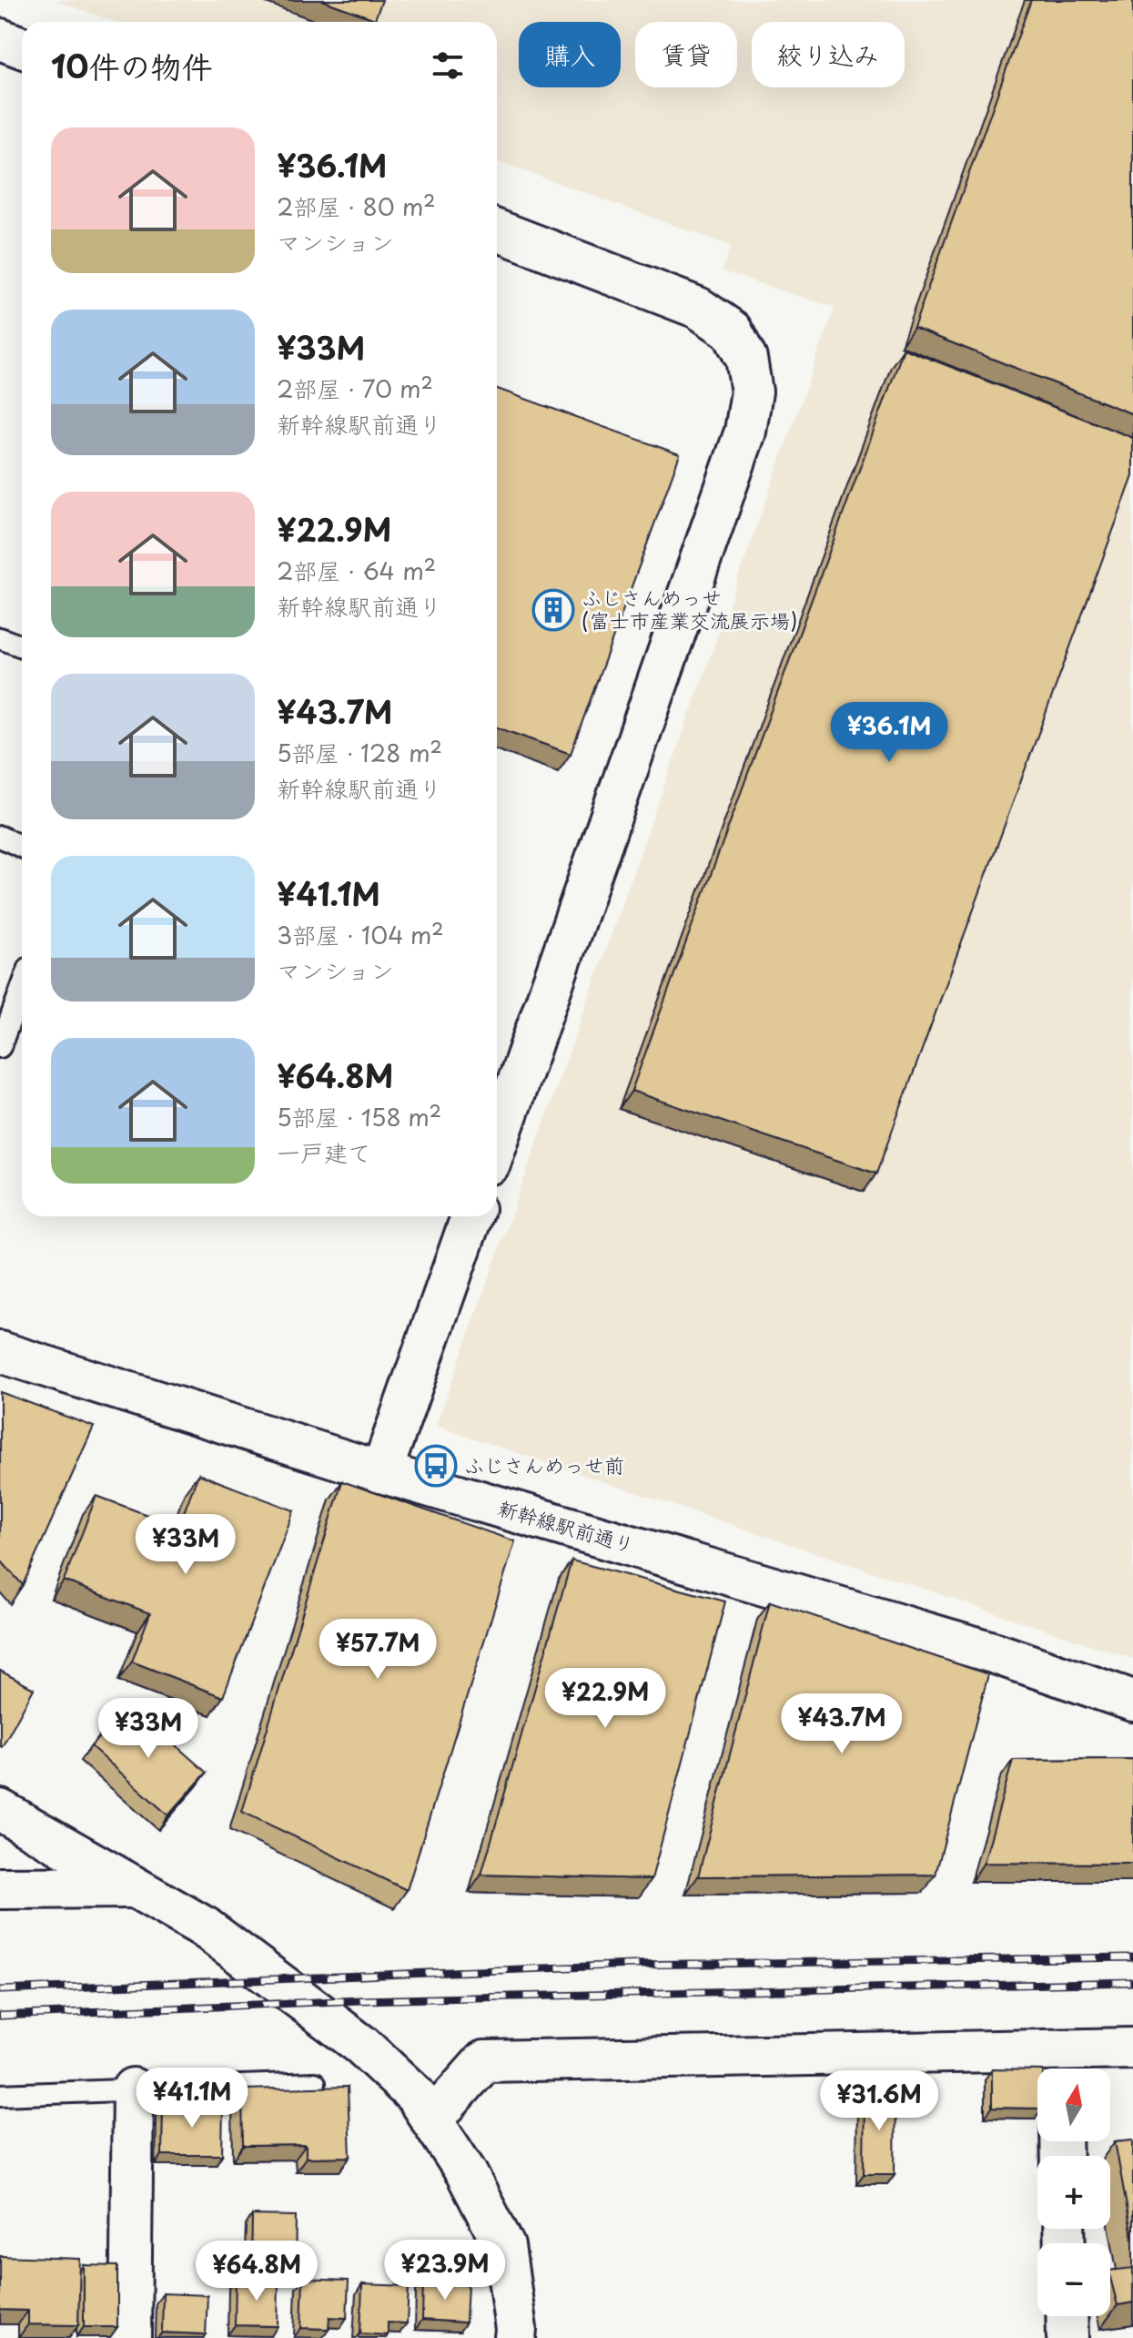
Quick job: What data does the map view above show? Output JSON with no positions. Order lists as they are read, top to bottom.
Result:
{
  "streets": {
    "street": ["新幹線駅前通り"]
  },
  "places": {
    "building": ["ふじさんめっせ (富士市産業交流展示場)"],
    "bus stop": ["ふじさんめっせ前"]
  },
  "north": "top",
  "page": {
    "chip": ["購入", "賃貸", "絞り込み"],
    "heading": "10件の物件",
    "list": [
      {
        "name": "¥36.1M",
        "note": "2部屋 · 80 m² · マンション"
      },
      {
        "name": "¥33M",
        "note": "2部屋 · 70 m² · 新幹線駅前通り"
      },
      {
        "name": "¥22.9M",
        "note": "2部屋 · 64 m² · 新幹線駅前通り"
      },
      {
        "name": "¥43.7M",
        "note": "5部屋 · 128 m² · 新幹線駅前通り"
      },
      {
        "name": "¥41.1M",
        "note": "3部屋 · 104 m² · マンション"
      },
      {
        "name": "¥64.8M",
        "note": "5部屋 · 158 m² · 一戸建て"
      }
    ],
    "price": [
      "¥36.1M",
      "¥33M",
      "¥57.7M",
      "¥22.9M",
      "¥43.7M",
      "¥33M",
      "¥41.1M",
      "¥31.6M",
      "¥23.9M",
      "¥64.8M"
    ],
    "map_buttons": ["+", "−"]
  }
}
